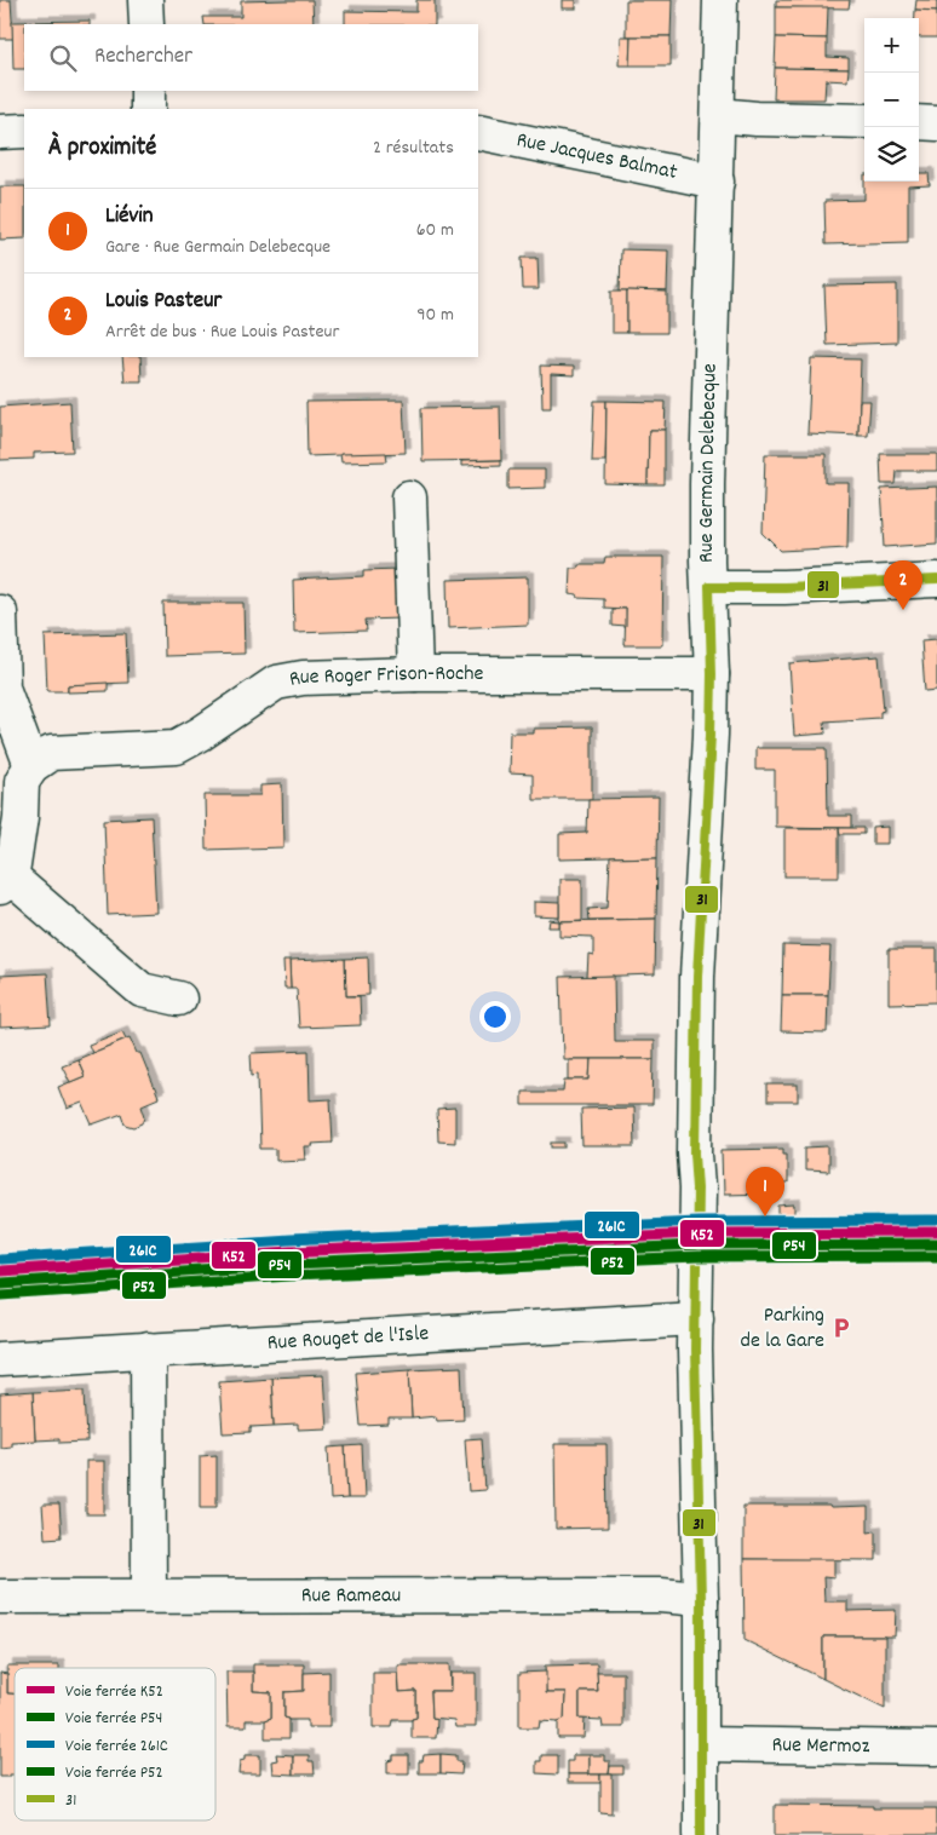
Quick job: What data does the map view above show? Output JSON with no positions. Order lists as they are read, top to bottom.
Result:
{
  "streets": {
    "street": [
      "Rue Jacques Balmat",
      "Rue Germain Delebecque",
      "Rue Roger Frison-Roche",
      "Rue Rouget de l'Isle",
      "Rue Rameau",
      "Rue Mermoz"
    ]
  },
  "crossings": [
    ["Rue Jacques Balmat", "Rue Germain Delebecque"],
    ["Rue Germain Delebecque", "Rue Roger Frison-Roche"],
    ["Rue Germain Delebecque", "Rue Rouget de l'Isle"],
    ["Rue Germain Delebecque", "Rue Rameau"],
    ["Rue Germain Delebecque", "Rue Mermoz"]
  ],
  "places": {
    "parking": ["Parking de la Gare"]
  },
  "lines": [
    "transit line 31",
    "rail line 261C",
    "rail line K52",
    "rail line P54",
    "rail line P52"
  ],
  "legend": [
    "Voie ferrée K52",
    "Voie ferrée P54",
    "Voie ferrée 261C",
    "Voie ferrée P52",
    "31"
  ],
  "page": {
    "map_buttons": ["+", "−"],
    "search": "Rechercher",
    "heading": ["À proximité", "2 résultats"],
    "list": [
      {
        "mark": "1",
        "name": "Liévin",
        "note": "Gare · Rue Germain Delebecque",
        "value": "60 m"
      },
      {
        "mark": "2",
        "name": "Louis Pasteur",
        "note": "Arrêt de bus · Rue Louis Pasteur",
        "value": "90 m"
      }
    ],
    "pins": ["2", "1"]
  }
}
